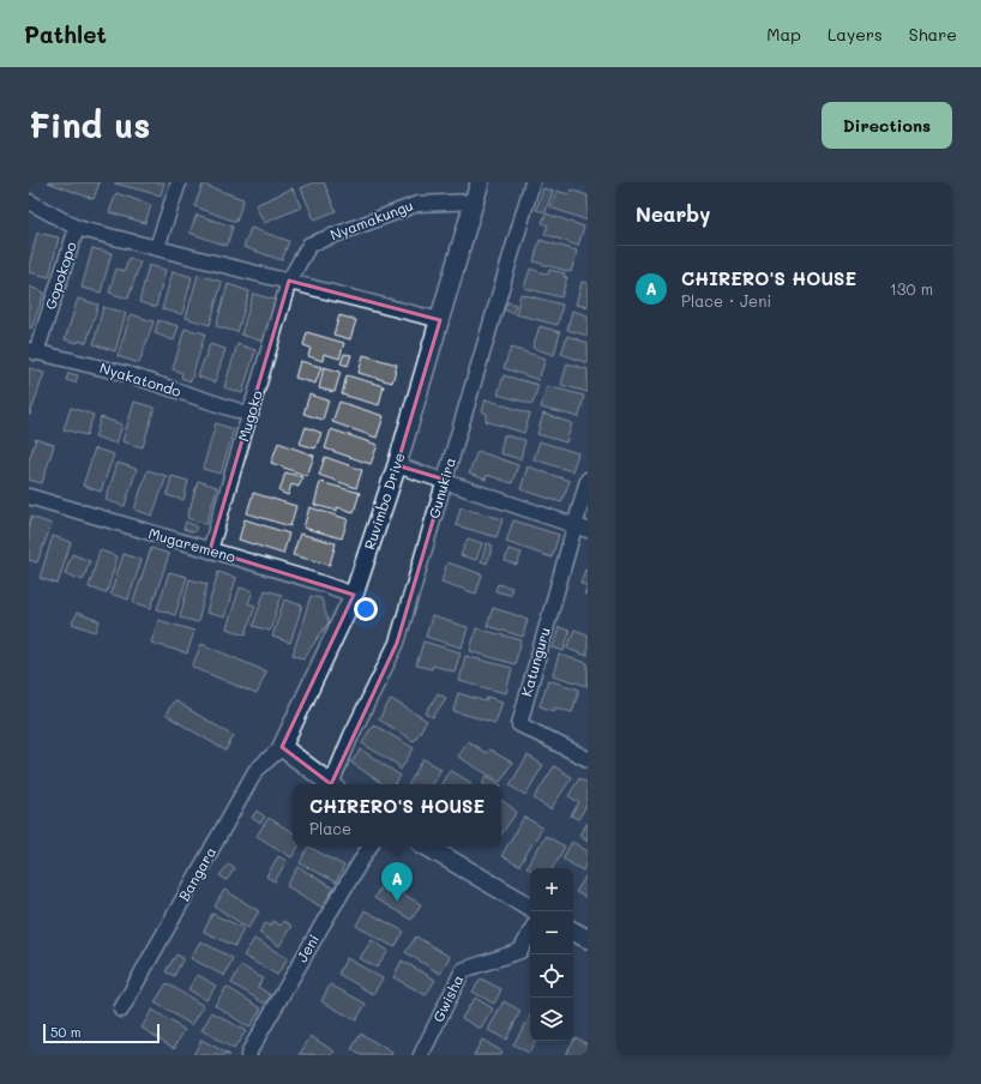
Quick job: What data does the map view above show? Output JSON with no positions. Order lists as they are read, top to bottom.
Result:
{
  "streets": {
    "street": [
      "Nyamakungu",
      "Gopokopo",
      "Nyakatondo",
      "Mugoko",
      "Gunukira",
      "Ruvimbo Drive",
      "Mugaremeno",
      "Katunguru",
      "Bangara",
      "Jeni",
      "Gwisha"
    ]
  },
  "crossings": [
    ["Nyamakungu", "Mugoko"],
    ["Nyamakungu", "Ruvimbo Drive"],
    ["Gopokopo", "Nyakatondo"],
    ["Nyakatondo", "Mugoko"],
    ["Mugoko", "Mugaremeno"],
    ["Ruvimbo Drive", "Mugaremeno"],
    ["Ruvimbo Drive", "Bangara"]
  ],
  "scale_bar": "50 m",
  "page": {
    "header": "Pathlet",
    "nav": ["Map", "Layers", "Share"],
    "buttons": "Directions",
    "title": "Find us",
    "heading": "Nearby",
    "list": [
      {
        "mark": "A",
        "name": "CHIRERO'S HOUSE",
        "note": "Place · Jeni",
        "value": "130 m"
      }
    ],
    "popup": ["CHIRERO'S HOUSE", "Place"],
    "pins": "A",
    "map_buttons": ["+", "−"],
    "scale": "50 m"
  }
}
